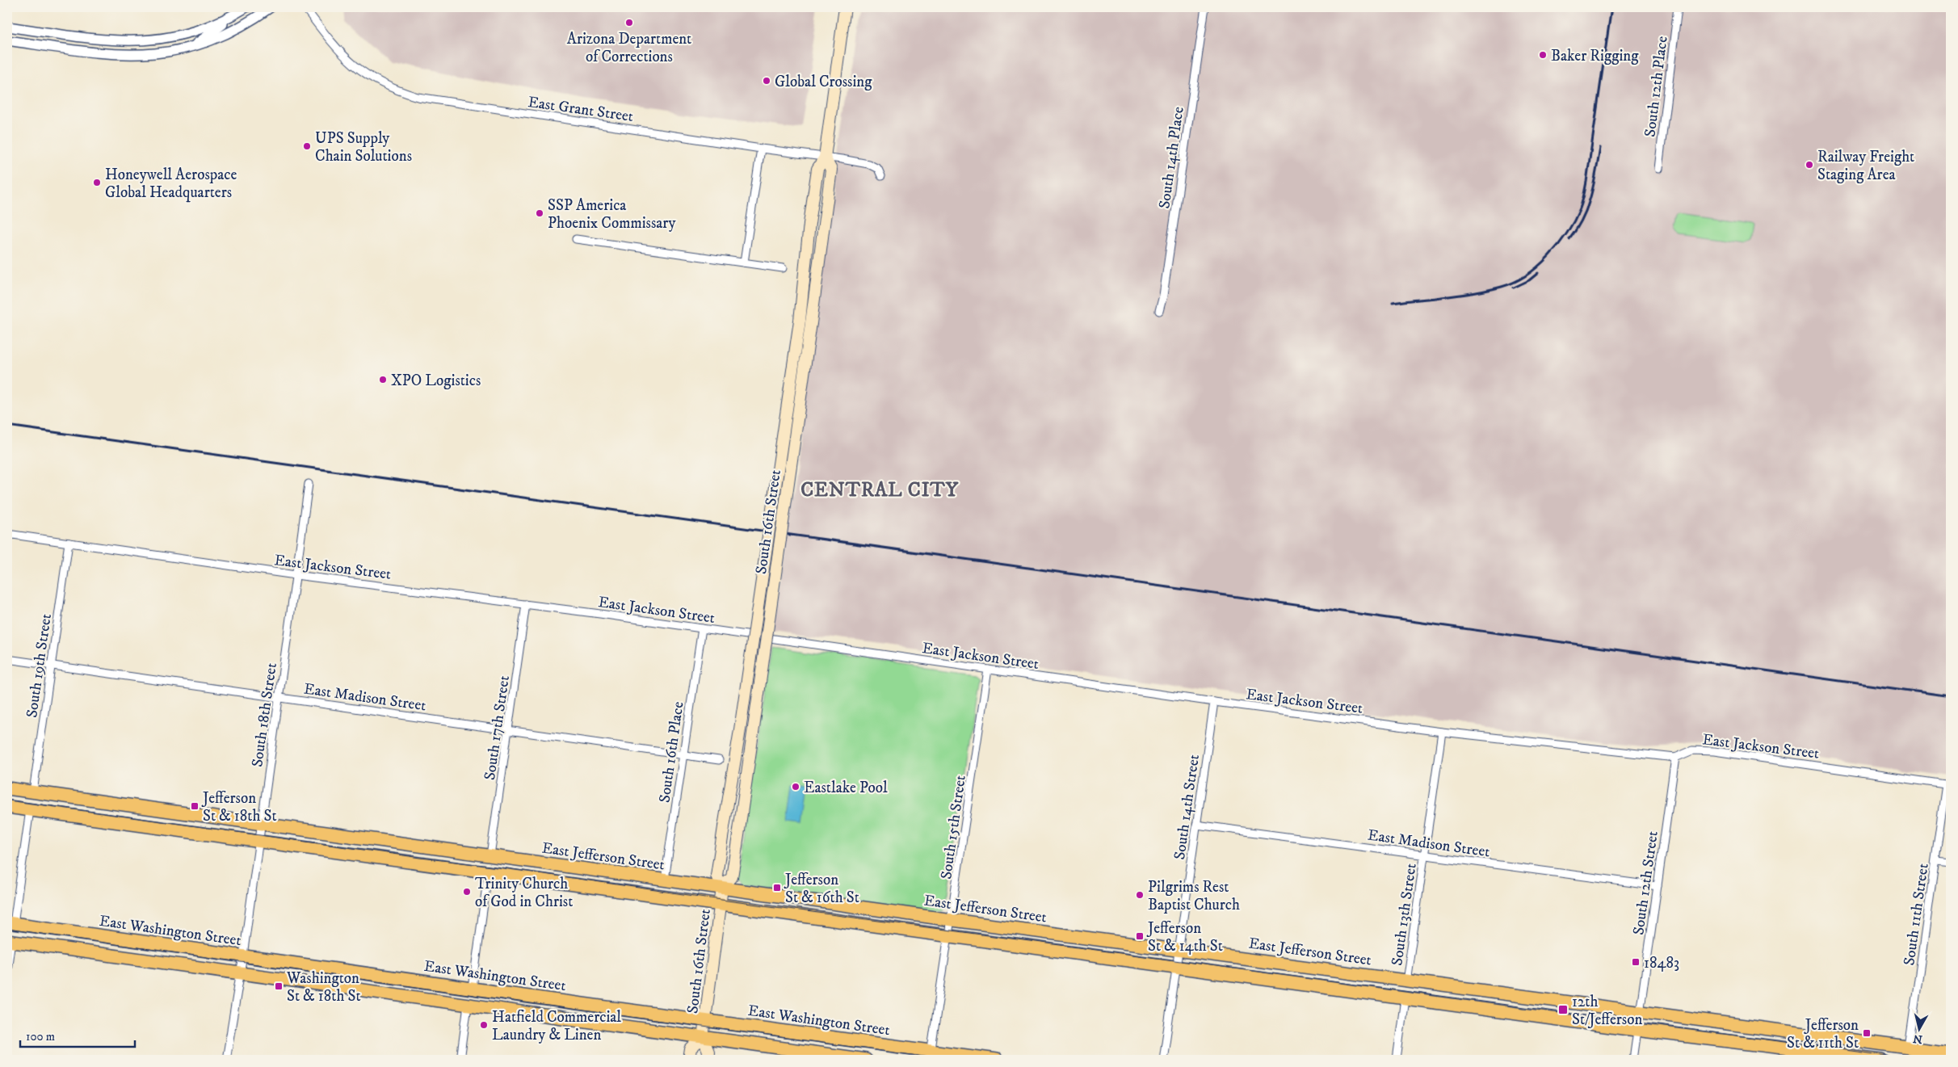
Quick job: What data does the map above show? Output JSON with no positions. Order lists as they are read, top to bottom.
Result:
{
  "streets": {
    "main road": ["South 16th Street", "East Jefferson Street", "East Washington Street"],
    "street": [
      "South 12th Place",
      "East Grant Street",
      "South 14th Place",
      "East Jackson Street",
      "South 19th Street",
      "East Madison Street",
      "South 18th Street",
      "South 17th Street",
      "South 16th Place",
      "South 14th Street",
      "South 15th Street",
      "South 12th Street",
      "South 13th Street",
      "South 11th Street"
    ]
  },
  "crossings": [
    ["East Grant Street", "South 16th Street"],
    ["South 16th Street", "East Jefferson Street"],
    ["South 16th Street", "East Washington Street"],
    ["East Jackson Street", "South 19th Street"],
    ["East Jackson Street", "South 18th Street"],
    ["East Jackson Street", "South 17th Street"],
    ["East Jackson Street", "South 16th Place"],
    ["East Jackson Street", "South 14th Street"],
    ["East Jackson Street", "South 15th Street"],
    ["East Jackson Street", "South 12th Street"],
    ["East Jackson Street", "South 13th Street"],
    ["East Jackson Street", "South 11th Street"],
    ["South 19th Street", "East Madison Street"],
    ["South 19th Street", "East Jefferson Street"],
    ["East Madison Street", "South 18th Street"],
    ["East Madison Street", "South 17th Street"],
    ["East Madison Street", "South 16th Place"],
    ["East Madison Street", "South 14th Street"],
    ["East Madison Street", "South 12th Street"],
    ["East Madison Street", "South 13th Street"],
    ["South 18th Street", "East Jefferson Street"],
    ["South 18th Street", "East Washington Street"],
    ["South 17th Street", "East Jefferson Street"],
    ["South 16th Place", "East Jefferson Street"],
    ["South 14th Street", "East Jefferson Street"],
    ["South 15th Street", "East Jefferson Street"],
    ["South 15th Street", "East Washington Street"],
    ["East Jefferson Street", "South 12th Street"],
    ["East Jefferson Street", "South 13th Street"],
    ["East Jefferson Street", "South 11th Street"]
  ],
  "districts": ["CENTRAL CITY"],
  "places": {
    "other": [
      "Arizona Department of Corrections",
      "Baker Rigging",
      "Global Crossing",
      "UPS Supply Chain Solutions",
      "Railway Freight Staging Area",
      "Honeywell Aerospace Global Headquarters",
      "SSP America Phoenix Commissary",
      "XPO Logistics",
      "Eastlake Pool",
      "Trinity Church of God in Christ",
      "Pilgrims Rest Baptist Church",
      "Hatfield Commercial Laundry & Linen"
    ],
    "transit": [
      "Jefferson St & 18th St",
      "Jefferson St & 16th St",
      "Jefferson St & 14th St",
      "18483",
      "Washington St & 18th St",
      "12th St/Jefferson",
      "Jefferson St & 11th St"
    ]
  },
  "scale_bar": "100 m",
  "north": "bottom"
}
